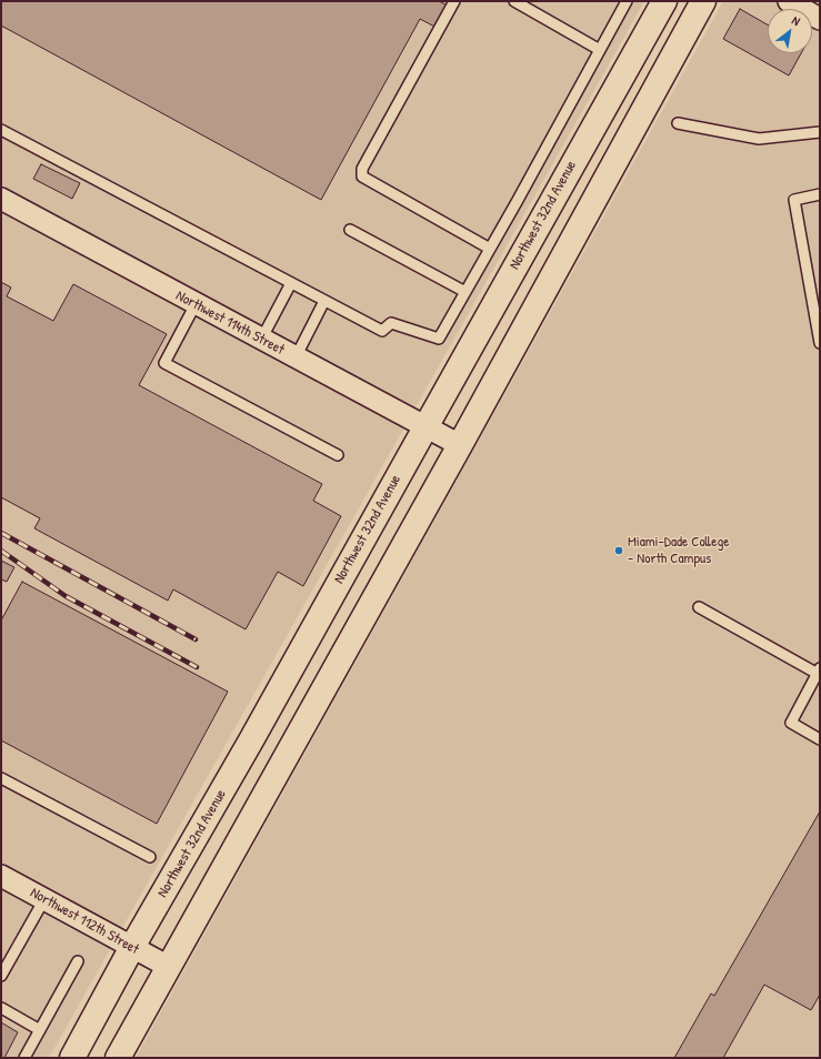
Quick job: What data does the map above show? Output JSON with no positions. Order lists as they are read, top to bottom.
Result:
{
  "streets": {
    "main road": ["Northwest 32nd Avenue"],
    "street": ["Northwest 114th Street", "Northwest 112th Street"]
  },
  "crossings": [
    ["Northwest 32nd Avenue", "Northwest 114th Street"],
    ["Northwest 32nd Avenue", "Northwest 112th Street"]
  ],
  "places": ["Miami-Dade College - North Campus"],
  "north": "top right"
}
